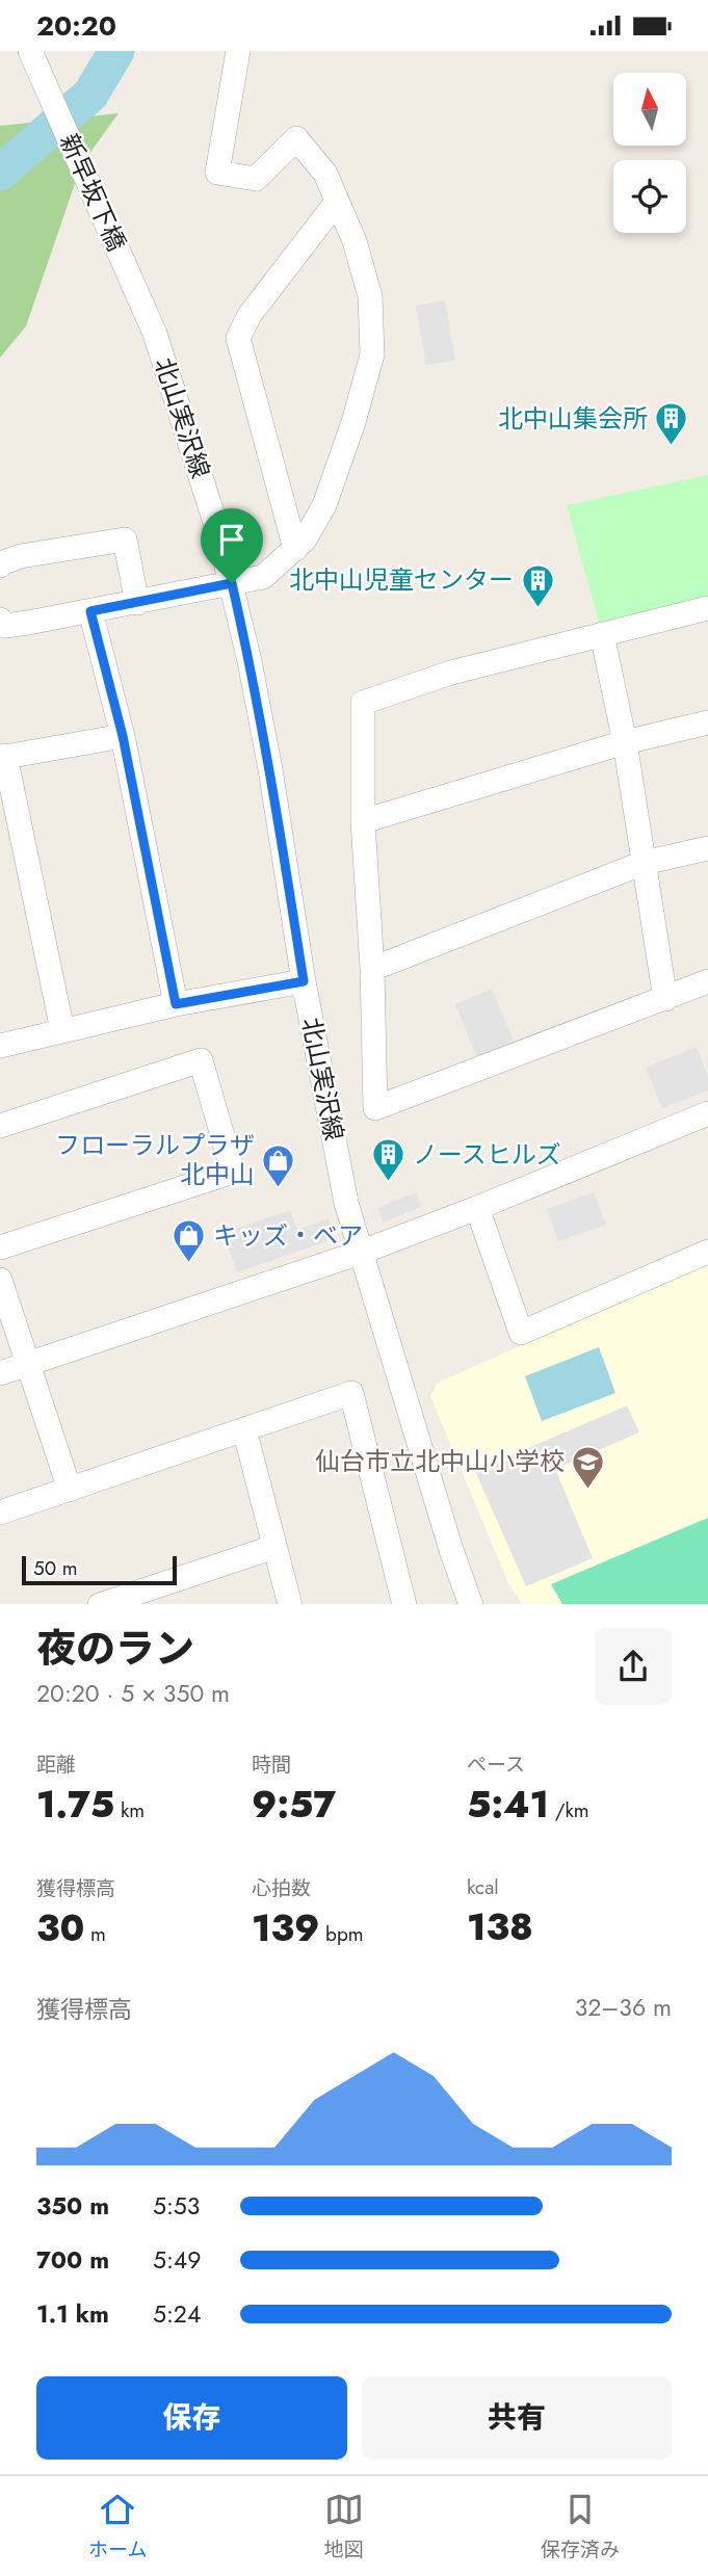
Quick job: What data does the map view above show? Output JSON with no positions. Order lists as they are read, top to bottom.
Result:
{
  "streets": {
    "street": ["新早坂下橋", "北山実沢線"]
  },
  "crossings": [
    ["新早坂下橋", "北山実沢線"]
  ],
  "places": {
    "building": ["北中山集会所", "北中山児童センター", "ノースヒルズ"],
    "shop": ["フローラルプラザ 北中山", "キッズ・ベア"],
    "school or university": ["仙台市立北中山小学校"]
  },
  "scale_bar": "50 m",
  "north": "top",
  "page": {
    "status": "20:20",
    "scale": "50 m",
    "heading": ["夜のラン", "20:20 · 5 × 350 m"],
    "stats": [
      ["距離", "1.75 km"],
      ["時間", "9:57"],
      ["ペース", "5:41 /km"],
      ["獲得標高", "30 m"],
      ["心拍数", "139 bpm"],
      ["kcal", "138"]
    ],
    "chart": ["獲得標高", "32–36 m"],
    "list": [
      {
        "name": "350 m",
        "note": "5:53"
      },
      {
        "name": "700 m",
        "note": "5:49"
      },
      {
        "name": "1.1 km",
        "note": "5:24"
      }
    ],
    "buttons": ["保存", "共有"],
    "tabs": ["ホーム", "地図", "保存済み"]
  }
}
